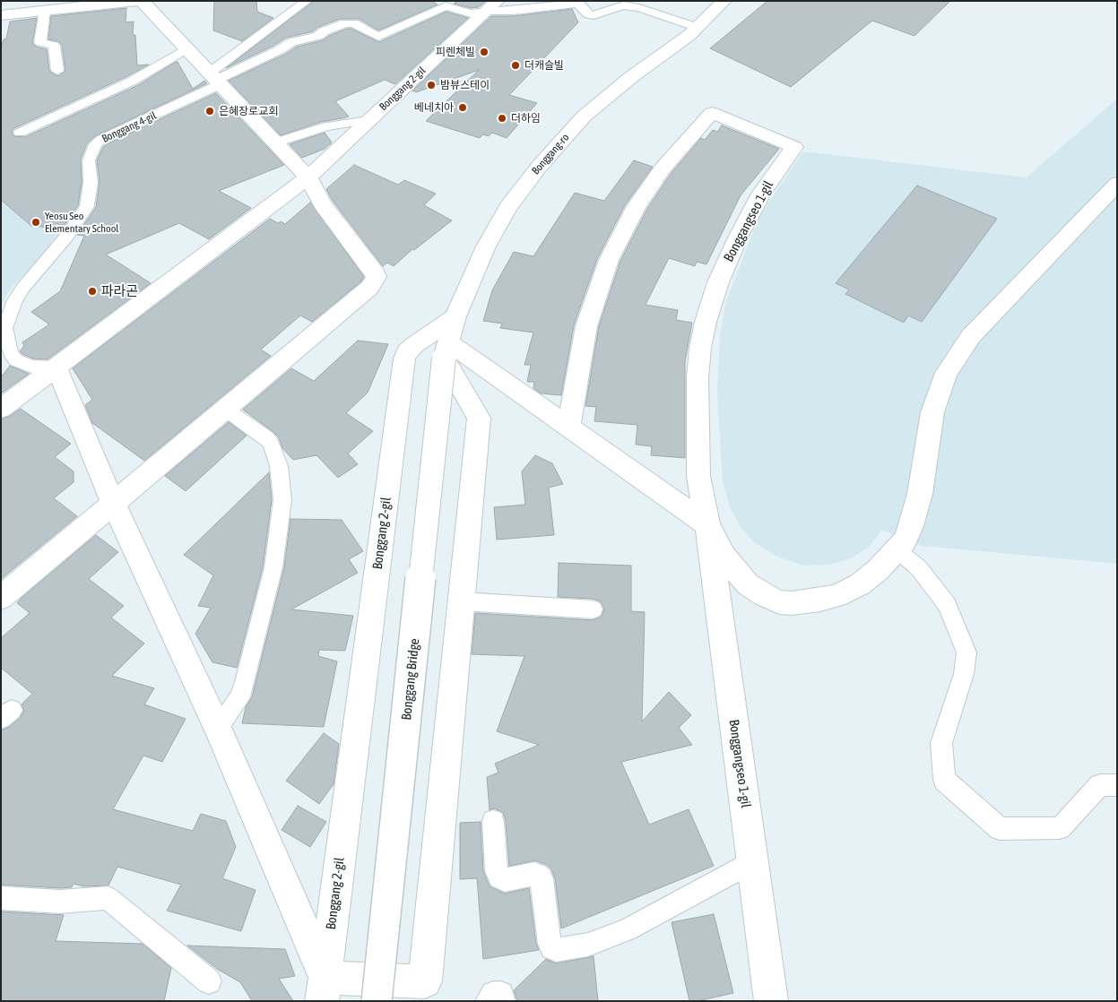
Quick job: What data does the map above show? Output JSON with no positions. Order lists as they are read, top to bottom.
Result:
{
  "streets": {
    "street": [
      "Bonggang 2-gil",
      "Bonggang-ro",
      "Bonggangseo 1-gil",
      "Bonggang Bridge"
    ],
    "lane": ["Bonggang 4-gil"]
  },
  "crossings": [
    ["Bonggang 2-gil", "Bonggang-ro"],
    ["Bonggang-ro", "Bonggang Bridge"]
  ],
  "places": [
    "피렌체빌",
    "더캐슬빌",
    "밤뷰스테이",
    "베네치아",
    "은혜장로교회",
    "더하임",
    "Yeosu Seo Elementary School",
    "파라곤"
  ]
}
